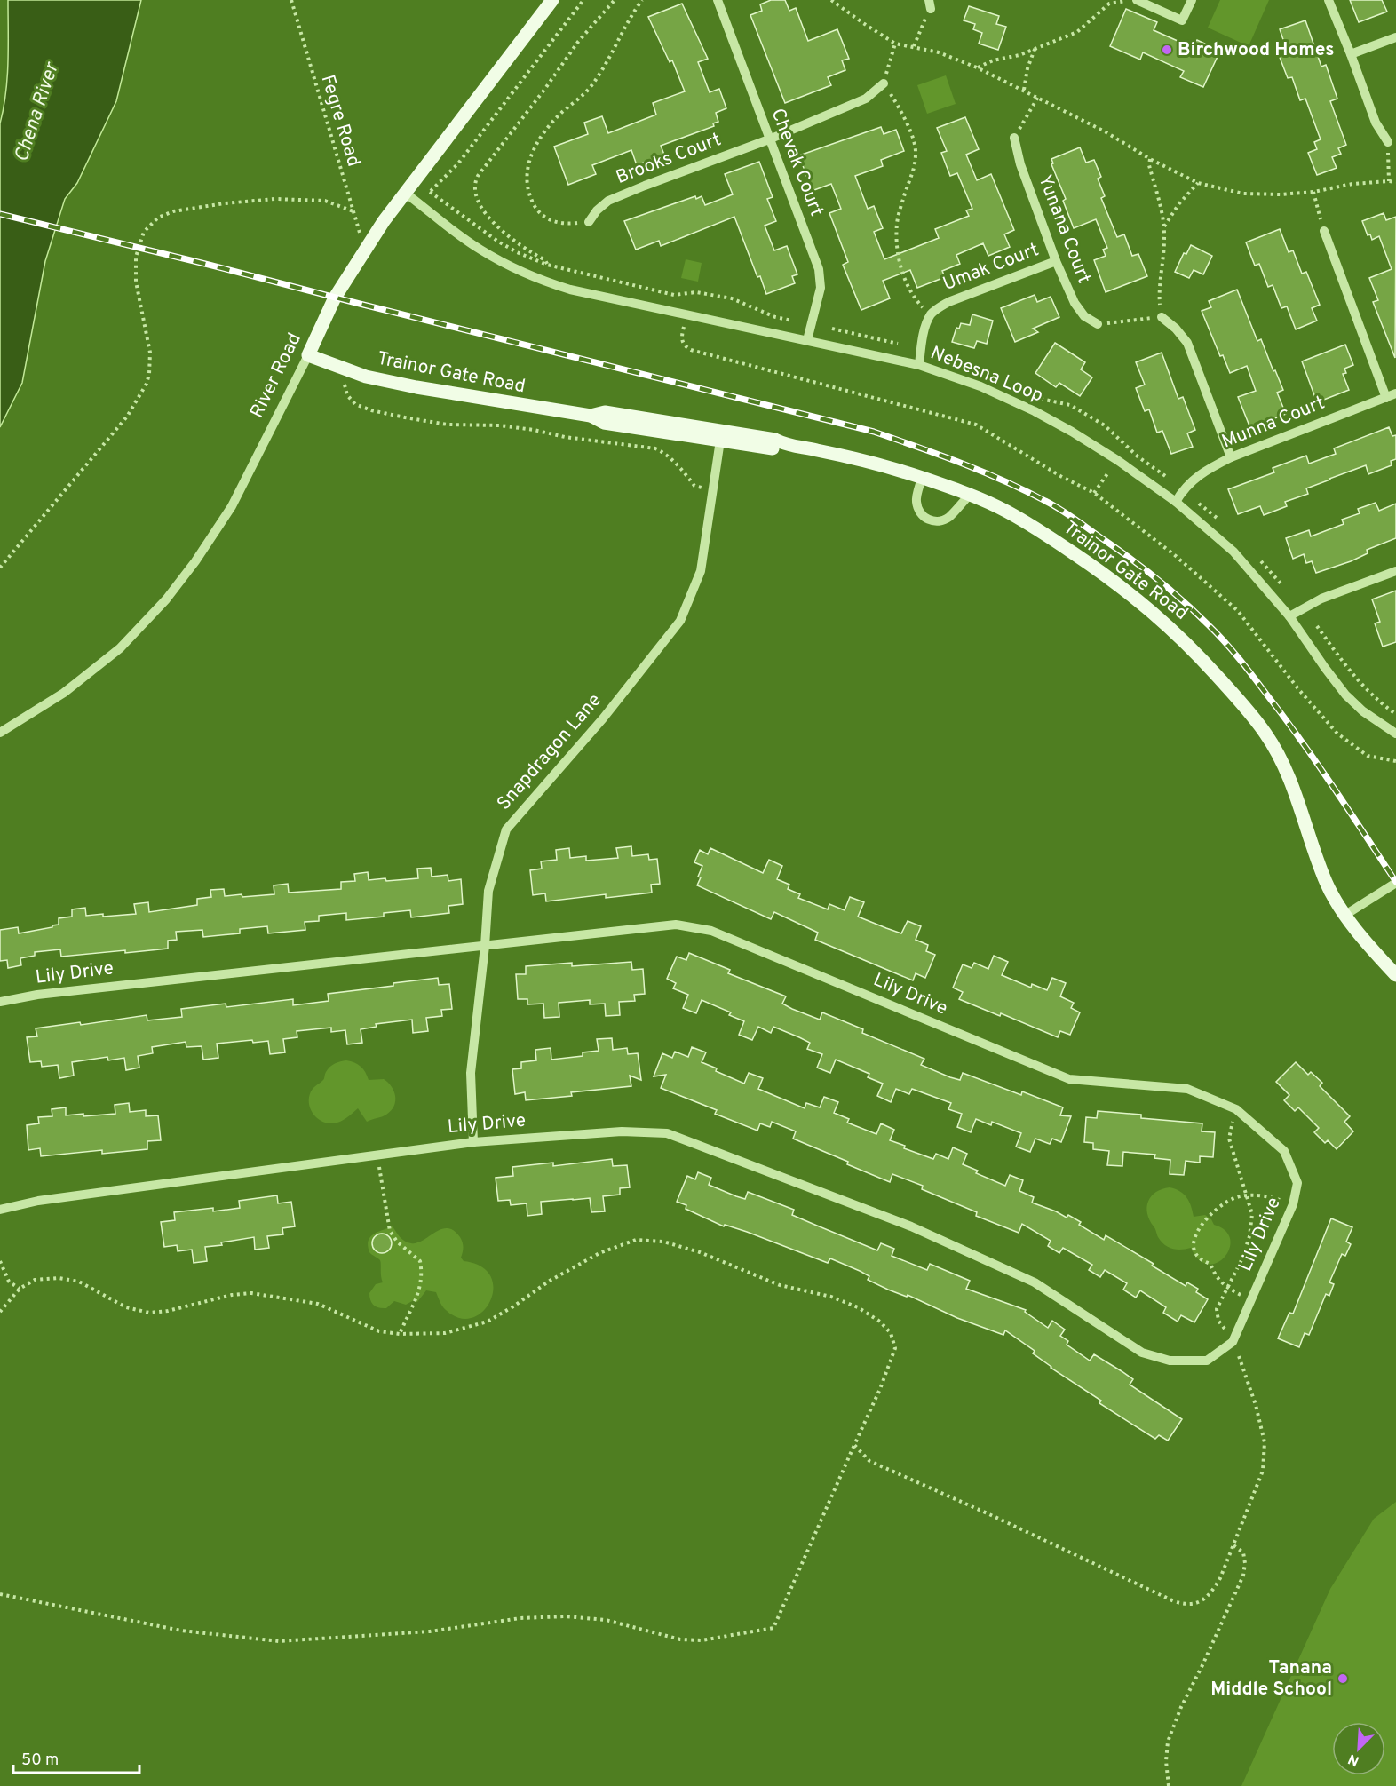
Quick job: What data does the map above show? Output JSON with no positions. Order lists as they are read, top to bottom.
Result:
{
  "streets": {
    "main road": ["Trainor Gate Road", "River Road"],
    "street": [
      "Brooks Court",
      "Chevak Court",
      "Yunana Court",
      "Umak Court",
      "Nebesna Loop",
      "Munna Court",
      "Snapdragon Lane",
      "Lily Drive"
    ],
    "path": ["Fegre Road"]
  },
  "crossings": [
    ["Fegre Road", "River Road"],
    ["Brooks Court", "Chevak Court"],
    ["Chevak Court", "Nebesna Loop"],
    ["Yunana Court", "Umak Court"],
    ["Umak Court", "Nebesna Loop"],
    ["Trainor Gate Road", "River Road"],
    ["Trainor Gate Road", "Snapdragon Lane"],
    ["Nebesna Loop", "River Road"],
    ["Nebesna Loop", "Munna Court"],
    ["Snapdragon Lane", "Lily Drive"]
  ],
  "water": ["Chena River"],
  "places": ["Birchwood Homes", "Tanana Middle School"],
  "scale_bar": "50 m",
  "north": "bottom left"
}
